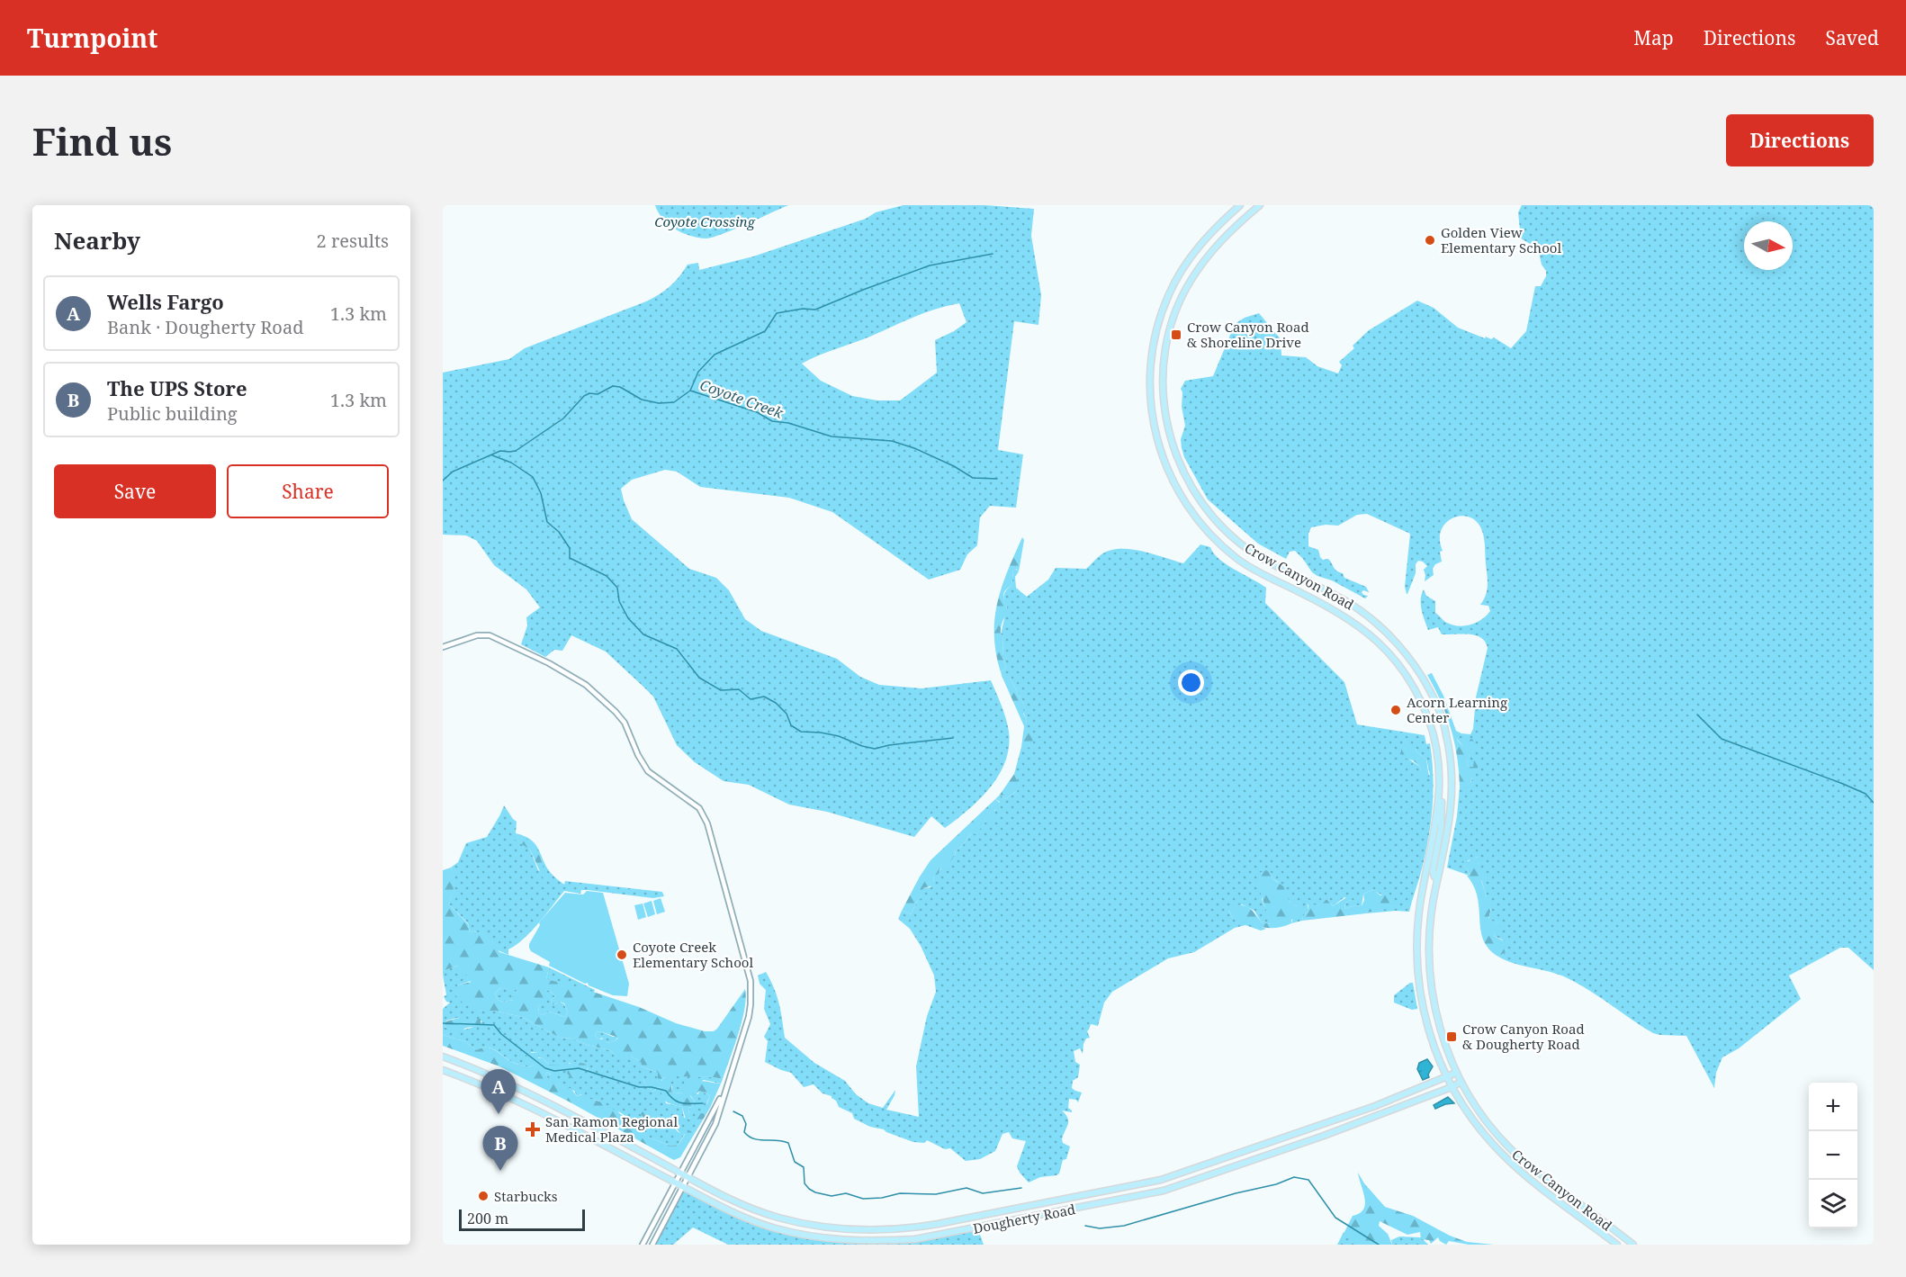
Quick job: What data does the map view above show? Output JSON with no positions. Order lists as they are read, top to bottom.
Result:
{
  "streets": {
    "main road": ["Crow Canyon Road", "Dougherty Road"]
  },
  "crossings": [
    ["Crow Canyon Road", "Dougherty Road"]
  ],
  "water": ["Coyote Creek"],
  "parks": ["Coyote Crossing"],
  "places": {
    "other": [
      "Golden View Elementary School",
      "Acorn Learning Center",
      "Coyote Creek Elementary School",
      "Starbucks"
    ],
    "transit": ["Crow Canyon Road & Shoreline Drive", "Crow Canyon Road & Dougherty Road"],
    "health": ["San Ramon Regional Medical Plaza"]
  },
  "scale_bar": "200 m",
  "north": "right",
  "page": {
    "header": "Turnpoint",
    "nav": ["Map", "Directions", "Saved"],
    "buttons": [
      "Directions",
      ["Save", "Share"]
    ],
    "title": "Find us",
    "heading": ["Nearby", "2 results"],
    "list": [
      {
        "mark": "A",
        "name": "Wells Fargo",
        "note": "Bank · Dougherty Road",
        "value": "1.3 km"
      },
      {
        "mark": "B",
        "name": "The UPS Store",
        "note": "Public building",
        "value": "1.3 km"
      }
    ],
    "pins": ["A", "B"],
    "map_buttons": ["+", "−"],
    "scale": "200 m"
  }
}
